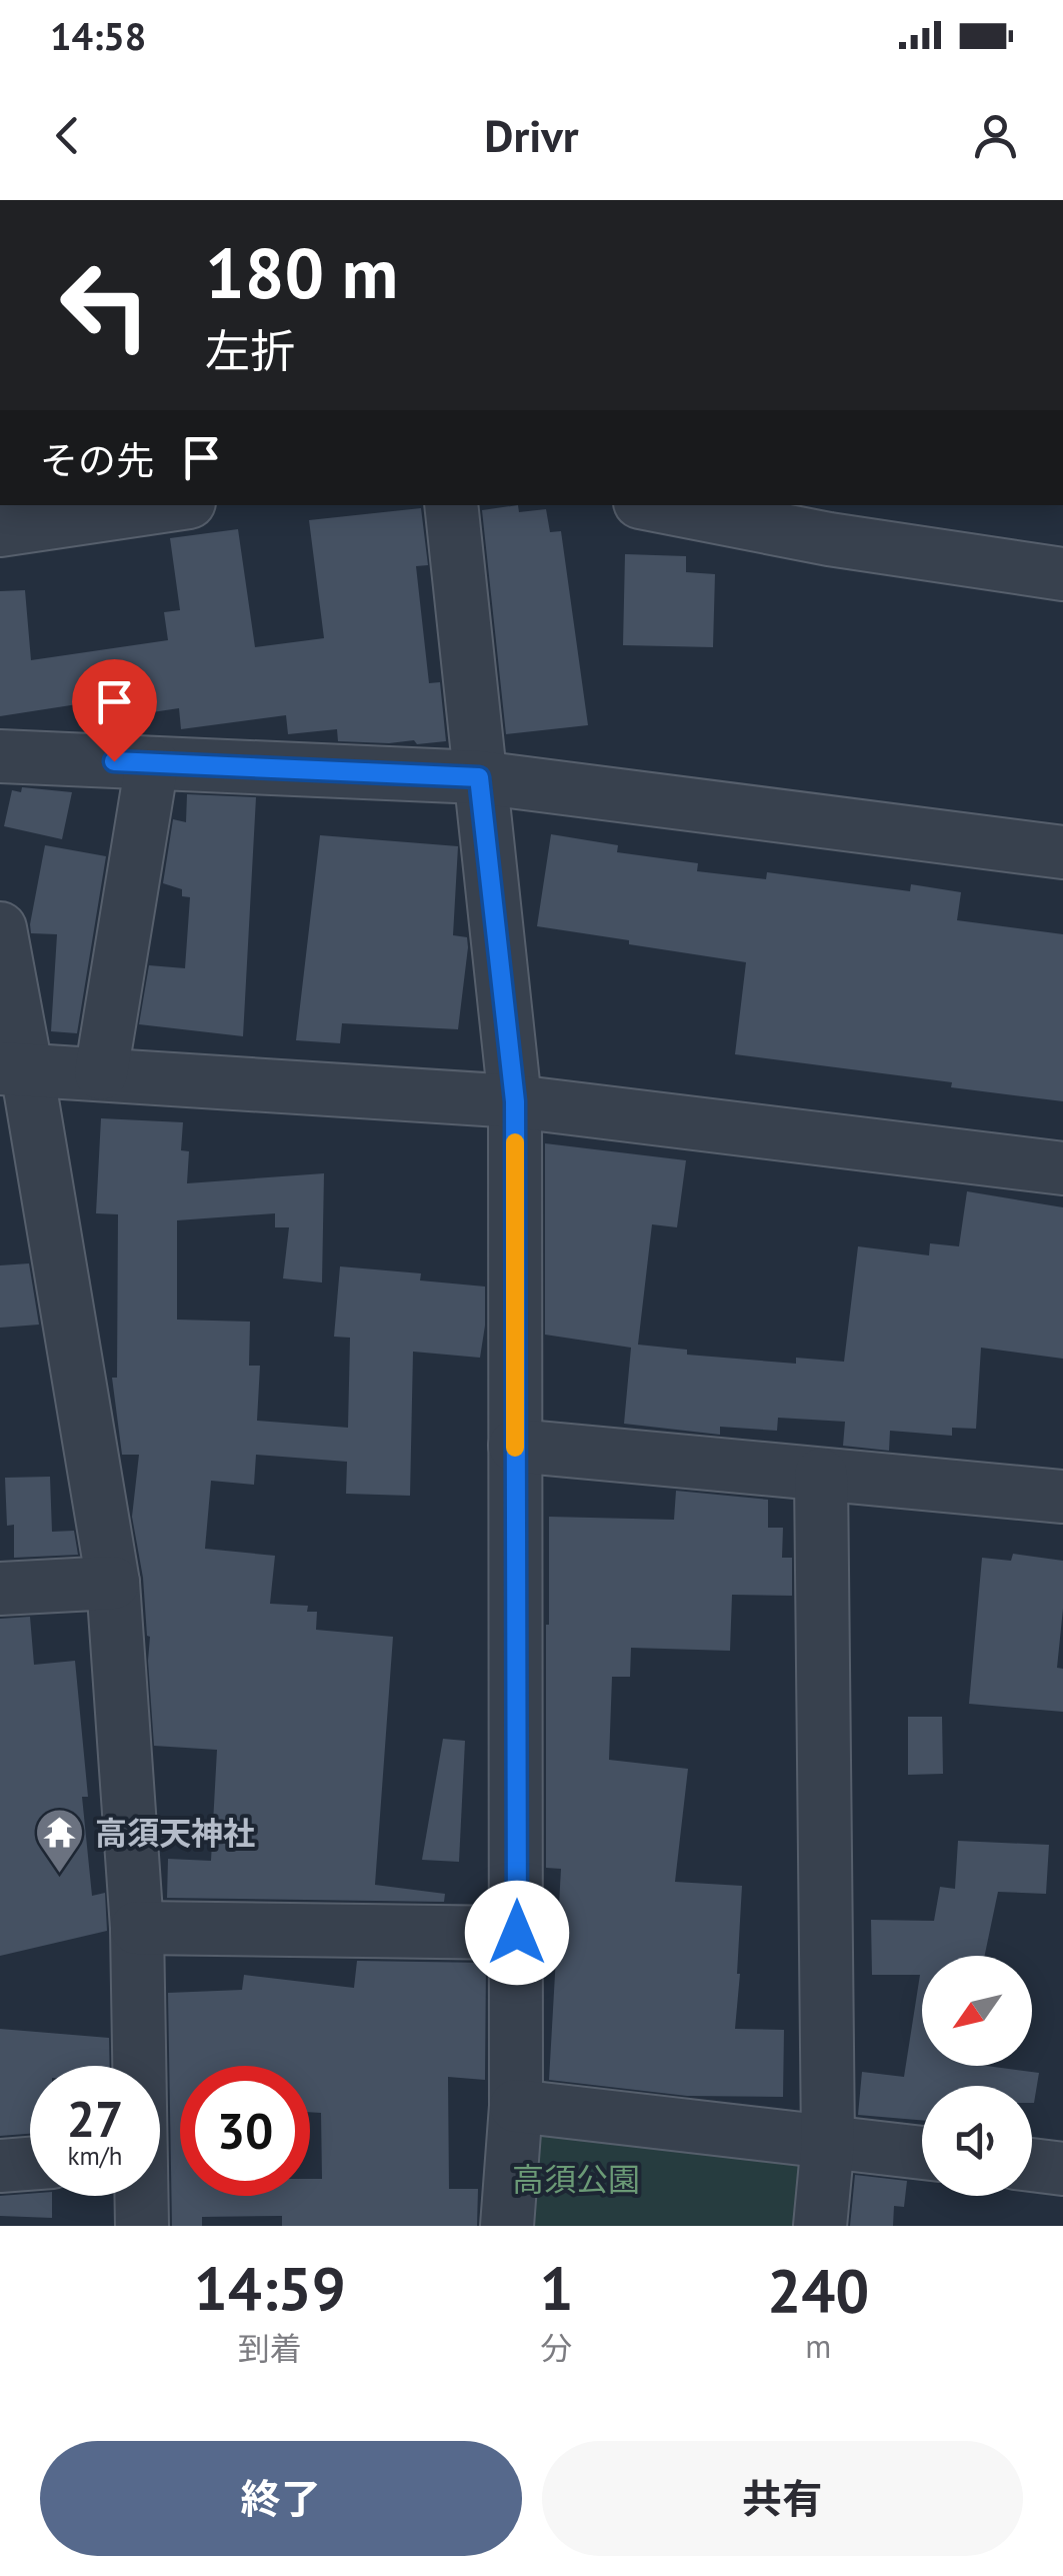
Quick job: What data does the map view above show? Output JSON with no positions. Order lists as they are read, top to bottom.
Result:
{
  "parks": ["高須公園"],
  "places": {
    "temple": ["高須天神社"]
  },
  "north": "bottom left",
  "page": {
    "status": "14:58",
    "header": "Drivr",
    "turn": ["180 m", "左折"],
    "then": "その先",
    "speed": "27 km/h",
    "limit": "30",
    "eta": [
      "14:59",
      "到着",
      "1",
      "分",
      "240",
      "m"
    ],
    "buttons": ["終了", "共有"]
  }
}
